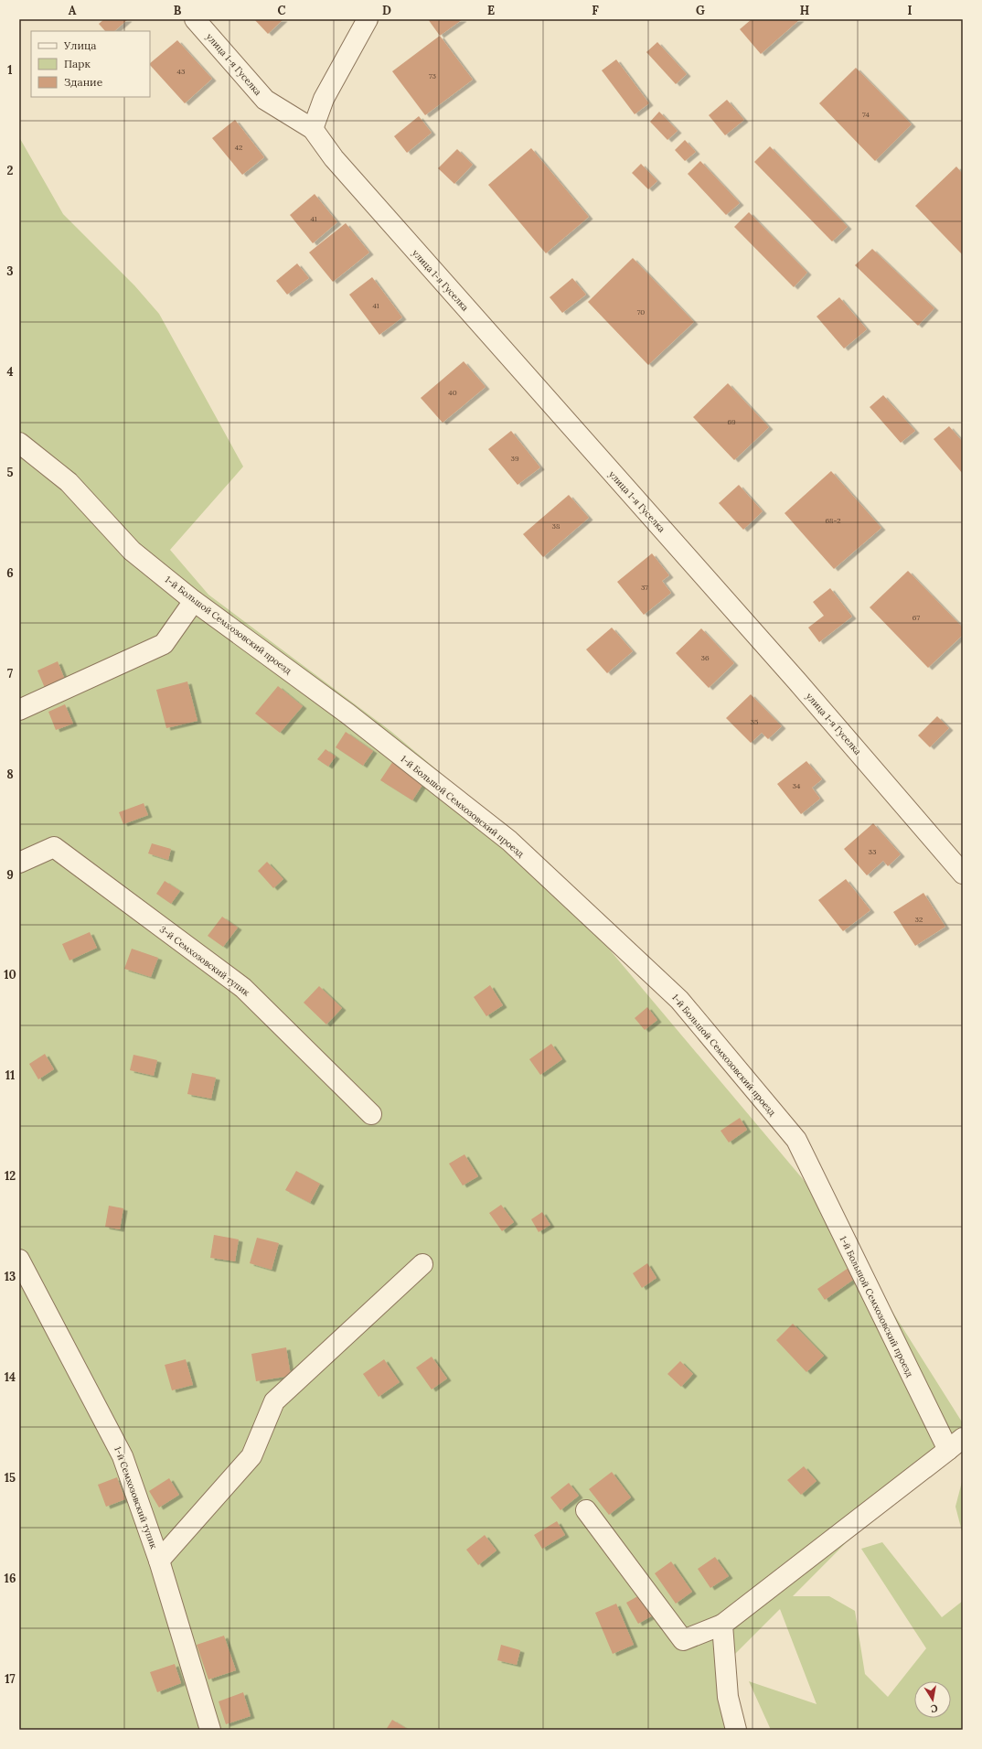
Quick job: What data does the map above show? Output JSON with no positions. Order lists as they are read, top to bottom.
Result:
{
  "streets": {
    "street": [
      "улица 1-я Гуселка",
      "1-й Большой Семхозовский проезд",
      "3-й Семхозовский тупик",
      "1-й Семхозовский тупик"
    ]
  },
  "house_numbers": [
    "43",
    "73",
    "74",
    "42",
    "41",
    "41",
    "70",
    "40",
    "69",
    "39",
    "68-2",
    "38",
    "37",
    "67",
    "36",
    "35",
    "34",
    "33",
    "32"
  ],
  "legend": ["Улица", "Парк", "Здание"],
  "north": "bottom",
  "grid": {
    "columns": [
      "A",
      "B",
      "C",
      "D",
      "E",
      "F",
      "G",
      "H",
      "I"
    ],
    "rows": [
      "1",
      "2",
      "3",
      "4",
      "5",
      "6",
      "7",
      "8",
      "9",
      "10",
      "11",
      "12",
      "13",
      "14",
      "15",
      "16",
      "17"
    ]
  }
}
